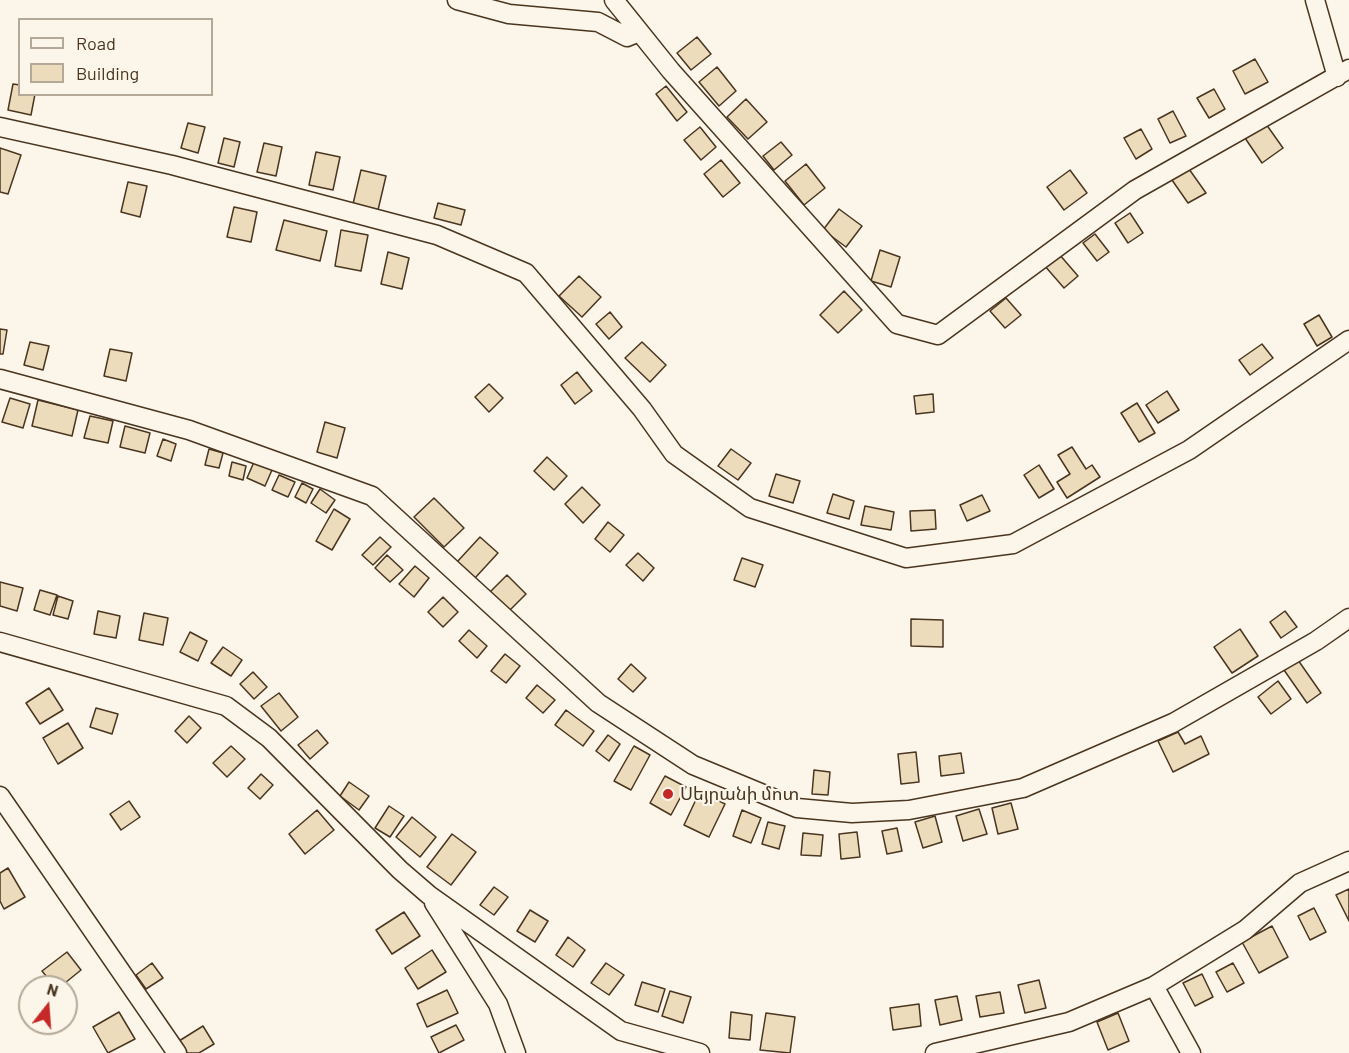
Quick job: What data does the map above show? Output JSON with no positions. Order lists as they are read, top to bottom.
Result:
{
  "places": ["Սեյրանի մոտ"],
  "legend": ["Road", "Building"],
  "north": "top"
}
